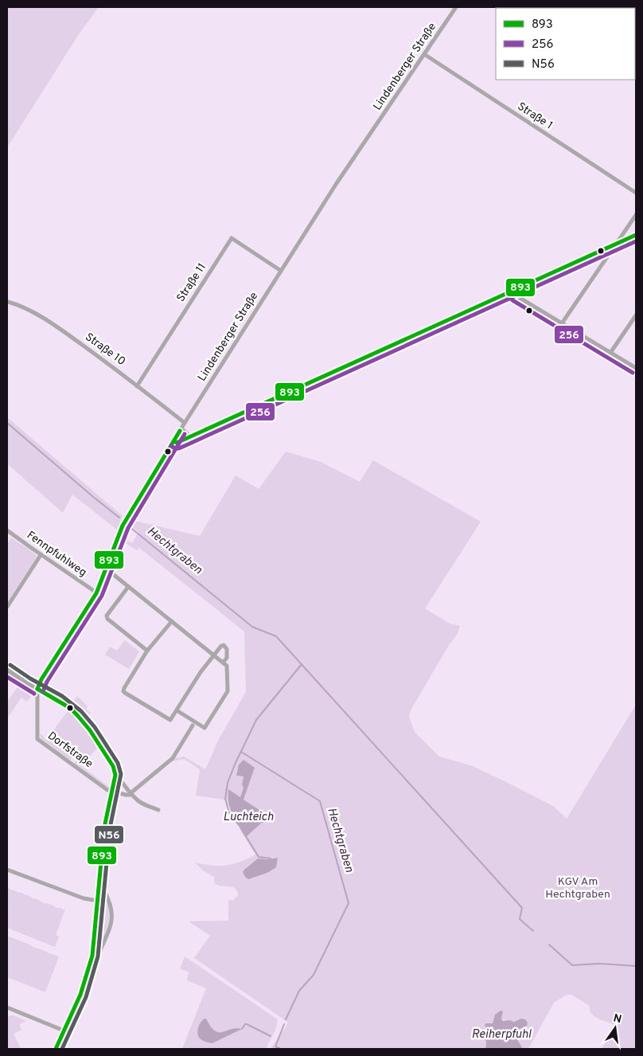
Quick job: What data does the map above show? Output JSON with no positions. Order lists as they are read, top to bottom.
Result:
{
  "streets": {
    "main road": ["Dorfstraße"],
    "street": [
      "Lindenberger Straße",
      "Straße 1",
      "Straße 11",
      "Straße 10",
      "Fennpfuhlweg"
    ]
  },
  "crossings": [
    ["Lindenberger Straße", "Straße 1"],
    ["Lindenberger Straße", "Straße 11"],
    ["Lindenberger Straße", "Straße 10"],
    ["Lindenberger Straße", "Fennpfuhlweg"],
    ["Lindenberger Straße", "Dorfstraße"],
    ["Straße 11", "Straße 10"]
  ],
  "water": ["Hechtgraben", "Luchteich", "Reiherpfuhl"],
  "parks": ["KGV Am Hechtgraben"],
  "lines": ["transit line 893", "transit line 256", "transit line N56"],
  "legend": ["893", "256", "N56"],
  "north": "top"
}
